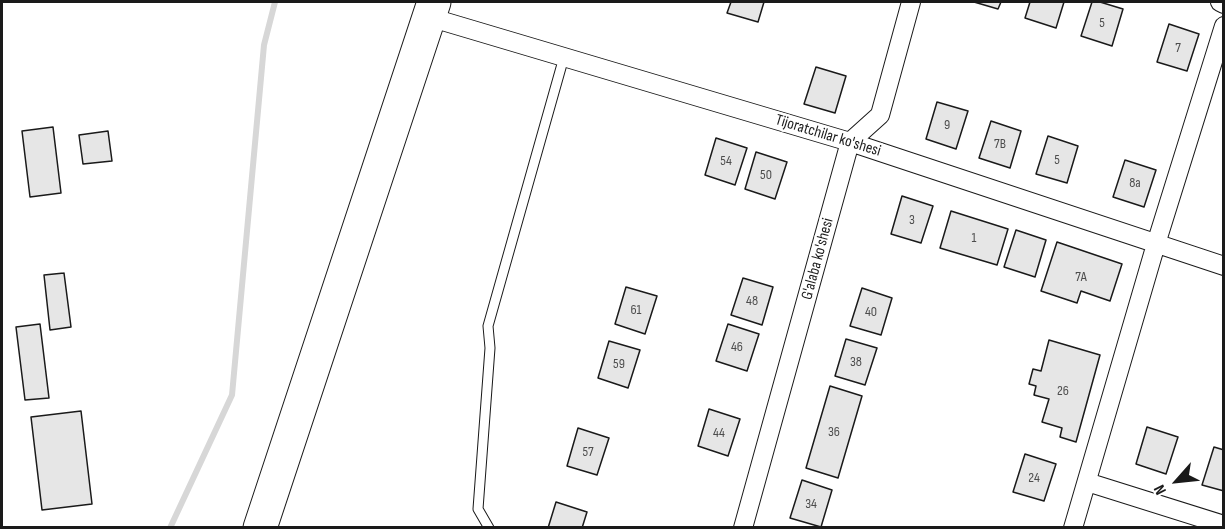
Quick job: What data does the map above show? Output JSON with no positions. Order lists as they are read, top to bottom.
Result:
{
  "streets": {
    "street": ["Tijoratchilar ko'shesi", "G'alaba ko'shesi"]
  },
  "crossings": [
    ["Tijoratchilar ko'shesi", "G'alaba ko'shesi"]
  ],
  "house_numbers": [
    "5",
    "7",
    "9",
    "7B",
    "5",
    "54",
    "50",
    "8a",
    "3",
    "1",
    "7A",
    "48",
    "61",
    "40",
    "46",
    "38",
    "59",
    "26",
    "36",
    "44",
    "57",
    "24",
    "34"
  ],
  "north": "bottom left"
}
